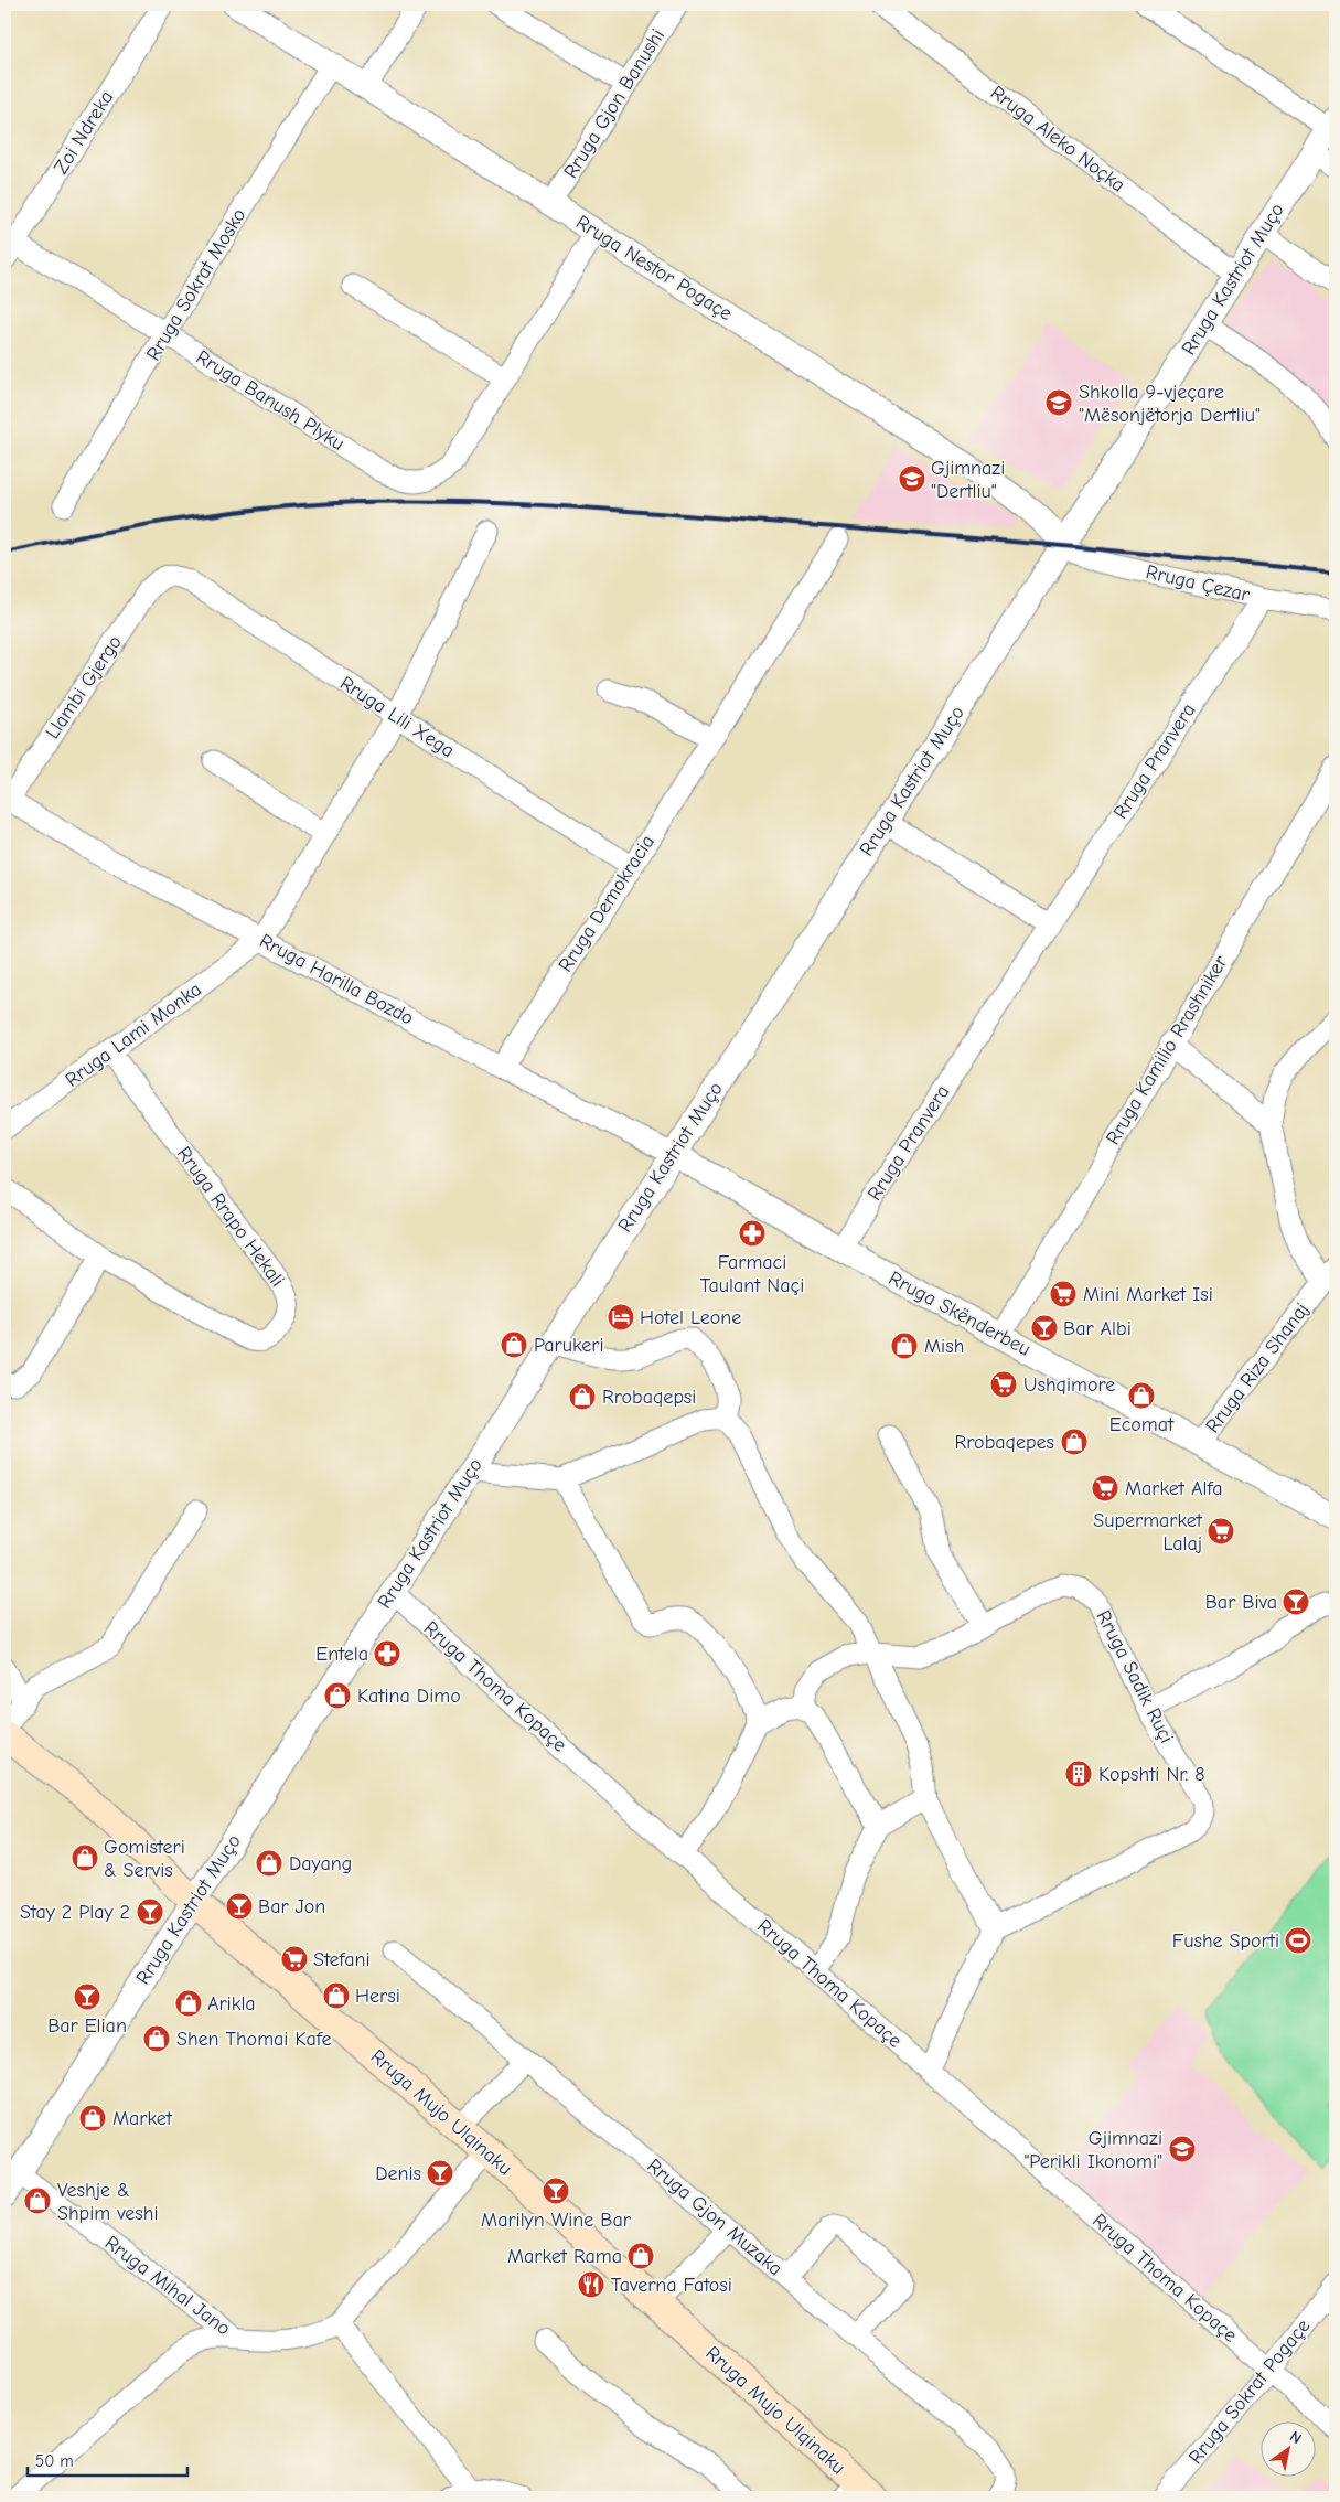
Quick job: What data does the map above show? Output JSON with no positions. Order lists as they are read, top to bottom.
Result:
{
  "streets": {
    "main road": ["Rruga Mujo Ulqinaku"],
    "street": [
      "Rruga Gjon Banushi",
      "Zoi Ndreka",
      "Rruga Aleko Noçka",
      "Rruga Nestor Pogaçe",
      "Rruga Kastriot Muço",
      "Rruga Sokrat Mosko",
      "Rruga Banush Plyku",
      "Rruga Çezar",
      "Llambi Gjergo",
      "Rruga Lili Xega",
      "Rruga Pranvera",
      "Rruga Demokracia",
      "Rruga Harilla Bozdo",
      "Rruga Lami Monka",
      "Rruga Kamilio Rrashniker",
      "Rruga Rrapo Hekali",
      "Rruga Skënderbeu",
      "Rruga Riza Shanaj",
      "Rruga Sadik Ruçi",
      "Rruga Thoma Kopaçe",
      "Rruga Gjon Muzaka",
      "Rruga Mihal Jano",
      "Rruga Sokrat Pogaçe"
    ]
  },
  "crossings": [
    ["Rruga Gjon Banushi", "Rruga Nestor Pogaçe"],
    ["Zoi Ndreka", "Rruga Banush Plyku"],
    ["Rruga Aleko Noçka", "Rruga Kastriot Muço"],
    ["Rruga Nestor Pogaçe", "Rruga Kastriot Muço"],
    ["Rruga Nestor Pogaçe", "Rruga Sokrat Mosko"],
    ["Rruga Nestor Pogaçe", "Rruga Banush Plyku"],
    ["Rruga Nestor Pogaçe", "Rruga Çezar"],
    ["Rruga Kastriot Muço", "Rruga Çezar"],
    ["Rruga Kastriot Muço", "Rruga Harilla Bozdo"],
    ["Rruga Kastriot Muço", "Rruga Skënderbeu"],
    ["Rruga Kastriot Muço", "Rruga Thoma Kopaçe"],
    ["Rruga Kastriot Muço", "Rruga Mujo Ulqinaku"],
    ["Rruga Kastriot Muço", "Rruga Mihal Jano"],
    ["Rruga Sokrat Mosko", "Rruga Banush Plyku"],
    ["Rruga Çezar", "Rruga Pranvera"],
    ["Llambi Gjergo", "Rruga Lili Xega"],
    ["Llambi Gjergo", "Rruga Harilla Bozdo"],
    ["Rruga Lili Xega", "Rruga Demokracia"],
    ["Rruga Pranvera", "Rruga Skënderbeu"],
    ["Rruga Demokracia", "Rruga Harilla Bozdo"],
    ["Rruga Harilla Bozdo", "Rruga Lami Monka"],
    ["Rruga Harilla Bozdo", "Rruga Skënderbeu"],
    ["Rruga Lami Monka", "Rruga Rrapo Hekali"],
    ["Rruga Kamilio Rrashniker", "Rruga Skënderbeu"],
    ["Rruga Skënderbeu", "Rruga Riza Shanaj"],
    ["Rruga Thoma Kopaçe", "Rruga Sokrat Pogaçe"],
    ["Rruga Mujo Ulqinaku", "Rruga Mihal Jano"]
  ],
  "places": {
    "school or university": ["Shkolla 9-vjeçare \"Mësonjëtorja Dertliu\"", "Gjimnazi \"Dertliu\"", "Gjimnazi \"Perikli Ikonomi\""],
    "pharmacy": ["Farmaci Taulant Naçi", "Entela"],
    "supermarket": [
      "Mini Market Isi",
      "Ushqimore",
      "Market Alfa",
      "Supermarket Lalaj",
      "Stefani"
    ],
    "hotel": ["Hotel Leone"],
    "bar": [
      "Bar Albi",
      "Bar Biva",
      "Bar Jon",
      "Stay 2 Play 2",
      "Bar Elian",
      "Denis",
      "Marilyn Wine Bar"
    ],
    "shop": [
      "Parukeri",
      "Mish",
      "Ecomat",
      "Rrobaqepsi",
      "Rrobaqepes",
      "Katina Dimo",
      "Gomisteri & Servis",
      "Dayang",
      "Hersi",
      "Arikla",
      "Shen Thomai Kafe",
      "Market",
      "Veshje & Shpim veshi",
      "Market Rama"
    ],
    "building": ["Kopshti Nr. 8"],
    "sports": ["Fushe Sporti"],
    "restaurant": ["Taverna Fatosi"]
  },
  "scale_bar": "50 m",
  "north": "top right"
}
